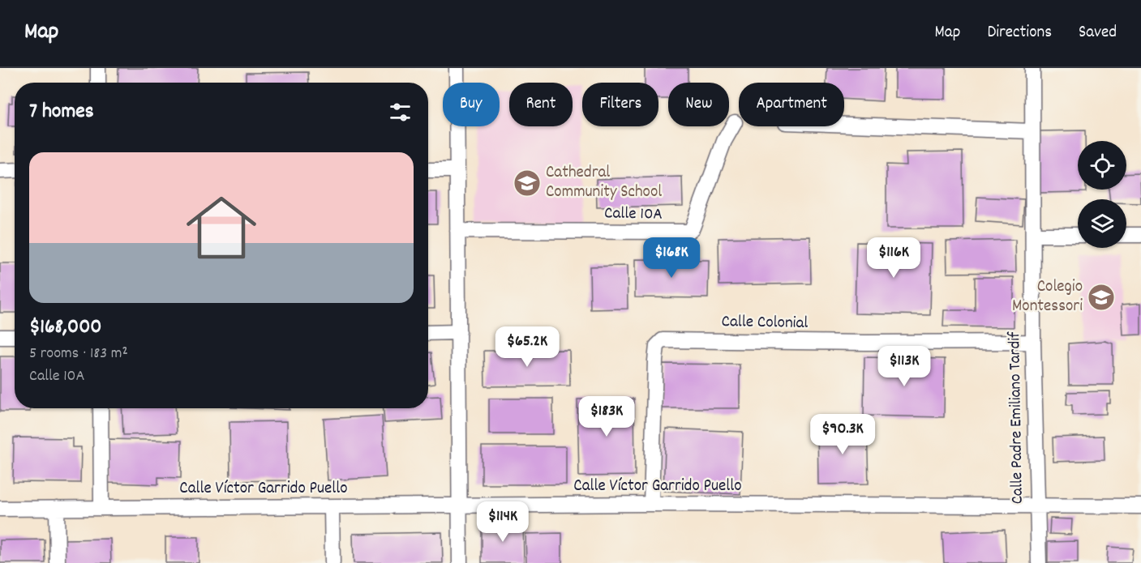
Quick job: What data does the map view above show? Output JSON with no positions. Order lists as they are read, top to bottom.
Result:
{
  "streets": {
    "street": [
      "Calle 10A",
      "Calle Colonial",
      "Calle Padre Emiliano Tardif",
      "Calle Víctor Garrido Puello"
    ]
  },
  "crossings": [
    ["Calle Colonial", "Calle Padre Emiliano Tardif"],
    ["Calle Colonial", "Calle Víctor Garrido Puello"],
    ["Calle Padre Emiliano Tardif", "Calle Víctor Garrido Puello"]
  ],
  "places": {
    "school or university": ["Cathedral Community School", "Colegio Montessori"]
  },
  "page": {
    "header": "Map",
    "nav": ["Map", "Directions", "Saved"],
    "chip": [
      "Buy",
      "Rent",
      "Filters",
      "New",
      "Apartment"
    ],
    "heading": "7 homes",
    "list": [
      {
        "name": "$168,000",
        "note": "5 rooms · 183 m² · Calle 10A"
      }
    ],
    "price": [
      "$168K",
      "$116K",
      "$65.2K",
      "$113K",
      "$183K",
      "$90.3K",
      "$114K"
    ]
  }
}
